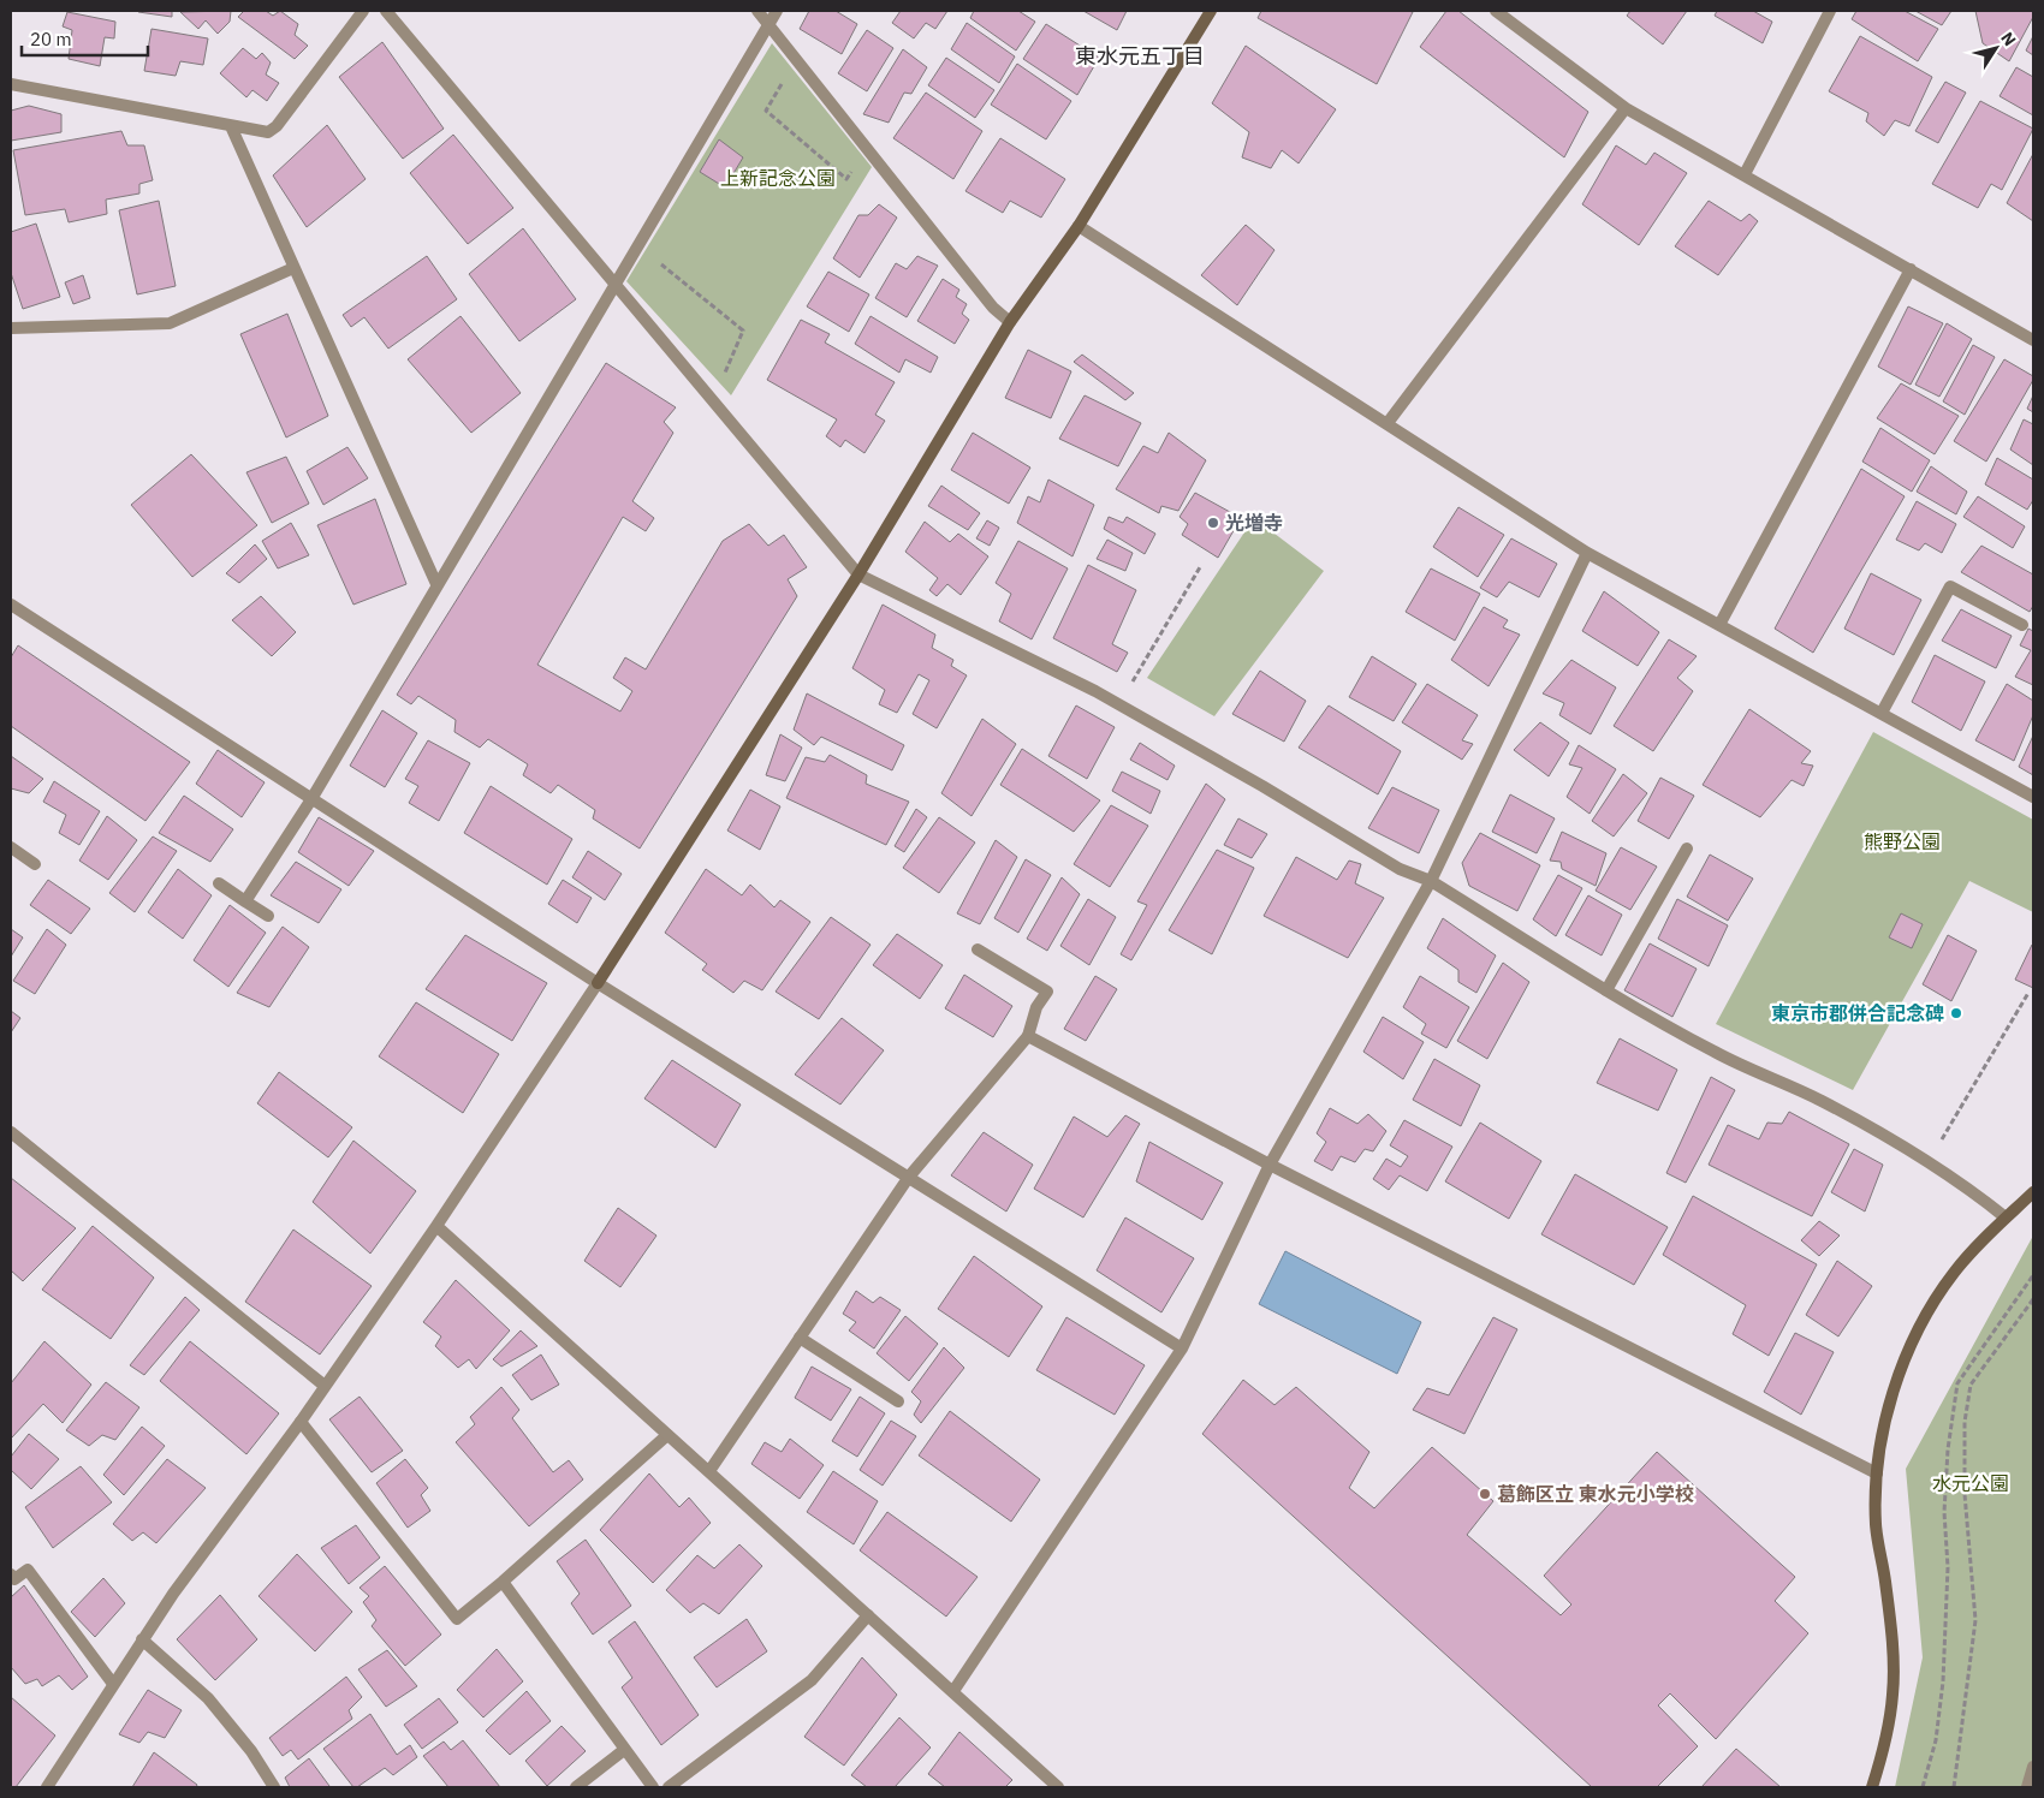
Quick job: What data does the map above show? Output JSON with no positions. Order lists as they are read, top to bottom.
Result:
{
  "districts": ["東水元五丁目"],
  "parks": ["上新記念公園", "熊野公園", "水元公園"],
  "places": ["光増寺", "東京市郡併合記念碑", "葛飾区立 東水元小学校"],
  "scale_bar": "20 m",
  "north": "top right"
}
